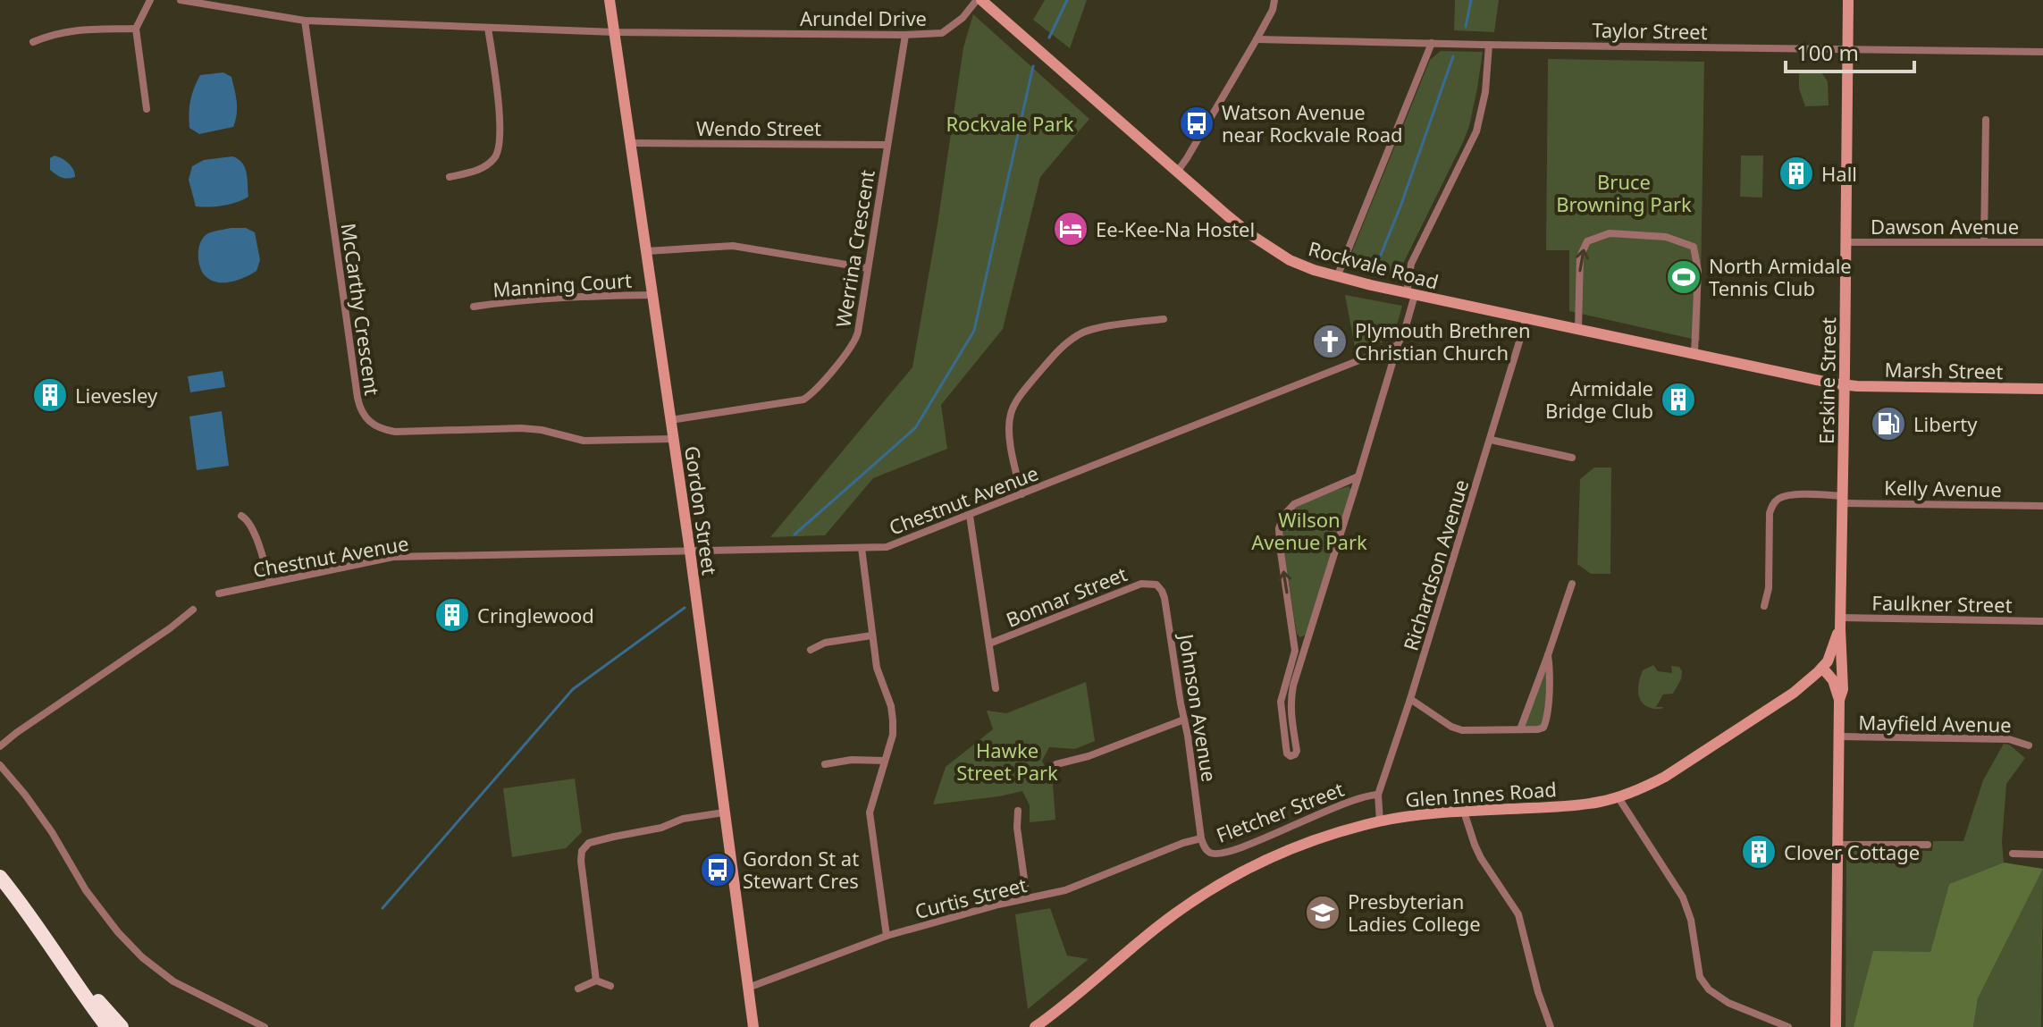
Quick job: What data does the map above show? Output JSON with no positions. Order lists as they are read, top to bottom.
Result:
{
  "streets": {
    "street": [
      "Arundel Drive",
      "Taylor Street",
      "Wendo Street",
      "Dawson Avenue",
      "Werrina Crescent",
      "Rockvale Road",
      "Manning Court",
      "McCarthy Crescent",
      "Marsh Street",
      "Erskine Street",
      "Kelly Avenue",
      "Chestnut Avenue",
      "Gordon Street",
      "Richardson Avenue",
      "Bonnar Street",
      "Faulkner Street",
      "Johnson Avenue",
      "Mayfield Avenue",
      "Glen Innes Road",
      "Fletcher Street",
      "Curtis Street"
    ]
  },
  "crossings": [
    ["Arundel Drive", "Werrina Crescent"],
    ["Arundel Drive", "Rockvale Road"],
    ["Arundel Drive", "McCarthy Crescent"],
    ["Arundel Drive", "Gordon Street"],
    ["Taylor Street", "Erskine Street"],
    ["Wendo Street", "Werrina Crescent"],
    ["Wendo Street", "Gordon Street"],
    ["Dawson Avenue", "Erskine Street"],
    ["Werrina Crescent", "Gordon Street"],
    ["Rockvale Road", "Marsh Street"],
    ["Rockvale Road", "Erskine Street"],
    ["Rockvale Road", "Richardson Avenue"],
    ["Manning Court", "Gordon Street"],
    ["McCarthy Crescent", "Gordon Street"],
    ["Marsh Street", "Erskine Street"],
    ["Erskine Street", "Kelly Avenue"],
    ["Erskine Street", "Faulkner Street"],
    ["Erskine Street", "Mayfield Avenue"],
    ["Erskine Street", "Glen Innes Road"],
    ["Chestnut Avenue", "Gordon Street"],
    ["Gordon Street", "Curtis Street"],
    ["Richardson Avenue", "Glen Innes Road"],
    ["Richardson Avenue", "Fletcher Street"],
    ["Bonnar Street", "Johnson Avenue"],
    ["Faulkner Street", "Glen Innes Road"],
    ["Johnson Avenue", "Fletcher Street"],
    ["Johnson Avenue", "Curtis Street"],
    ["Fletcher Street", "Curtis Street"]
  ],
  "parks": [
    "Rockvale Park",
    "Bruce Browning Park",
    "Wilson Avenue Park",
    "Hawke Street Park"
  ],
  "places": {
    "bus stop": ["Watson Avenue near Rockvale Road", "Gordon St at Stewart Cres"],
    "building": [
      "Hall",
      "Lievesley",
      "Armidale Bridge Club",
      "Cringlewood",
      "Clover Cottage"
    ],
    "hotel": ["Ee-Kee-Na Hostel"],
    "sports": ["North Armidale Tennis Club"],
    "church": ["Plymouth Brethren Christian Church"],
    "fuel station": ["Liberty"],
    "school or university": ["Presbyterian Ladies College"]
  },
  "scale_bar": "100 m"
}
